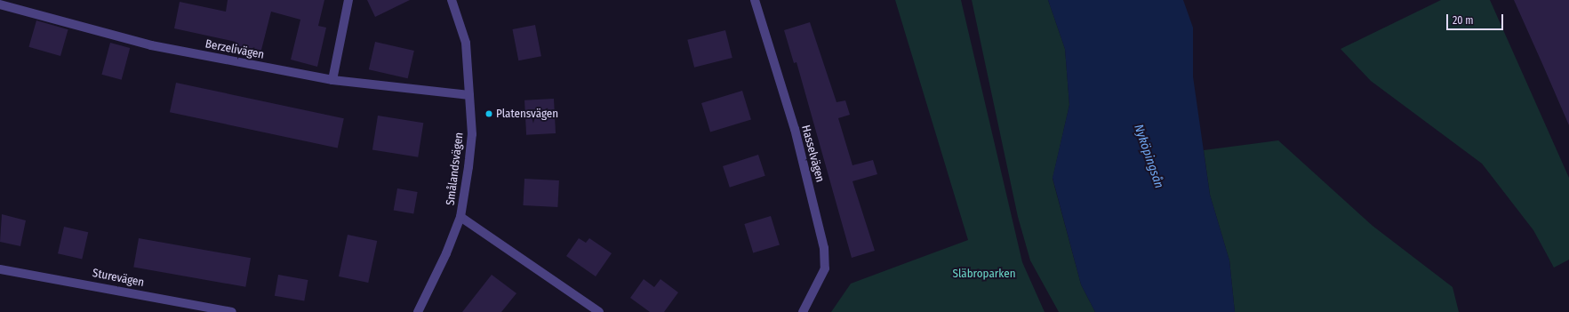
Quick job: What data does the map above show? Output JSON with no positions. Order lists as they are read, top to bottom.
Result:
{
  "streets": {
    "street": [
      "Berzelivägen",
      "Hasselvägen",
      "Smålandsvägen",
      "Sturevägen"
    ]
  },
  "crossings": [
    ["Berzelivägen", "Smålandsvägen"]
  ],
  "water": ["Nyköpingsån"],
  "parks": ["Släbroparken"],
  "places": ["Platensvägen"],
  "scale_bar": "20 m"
}
